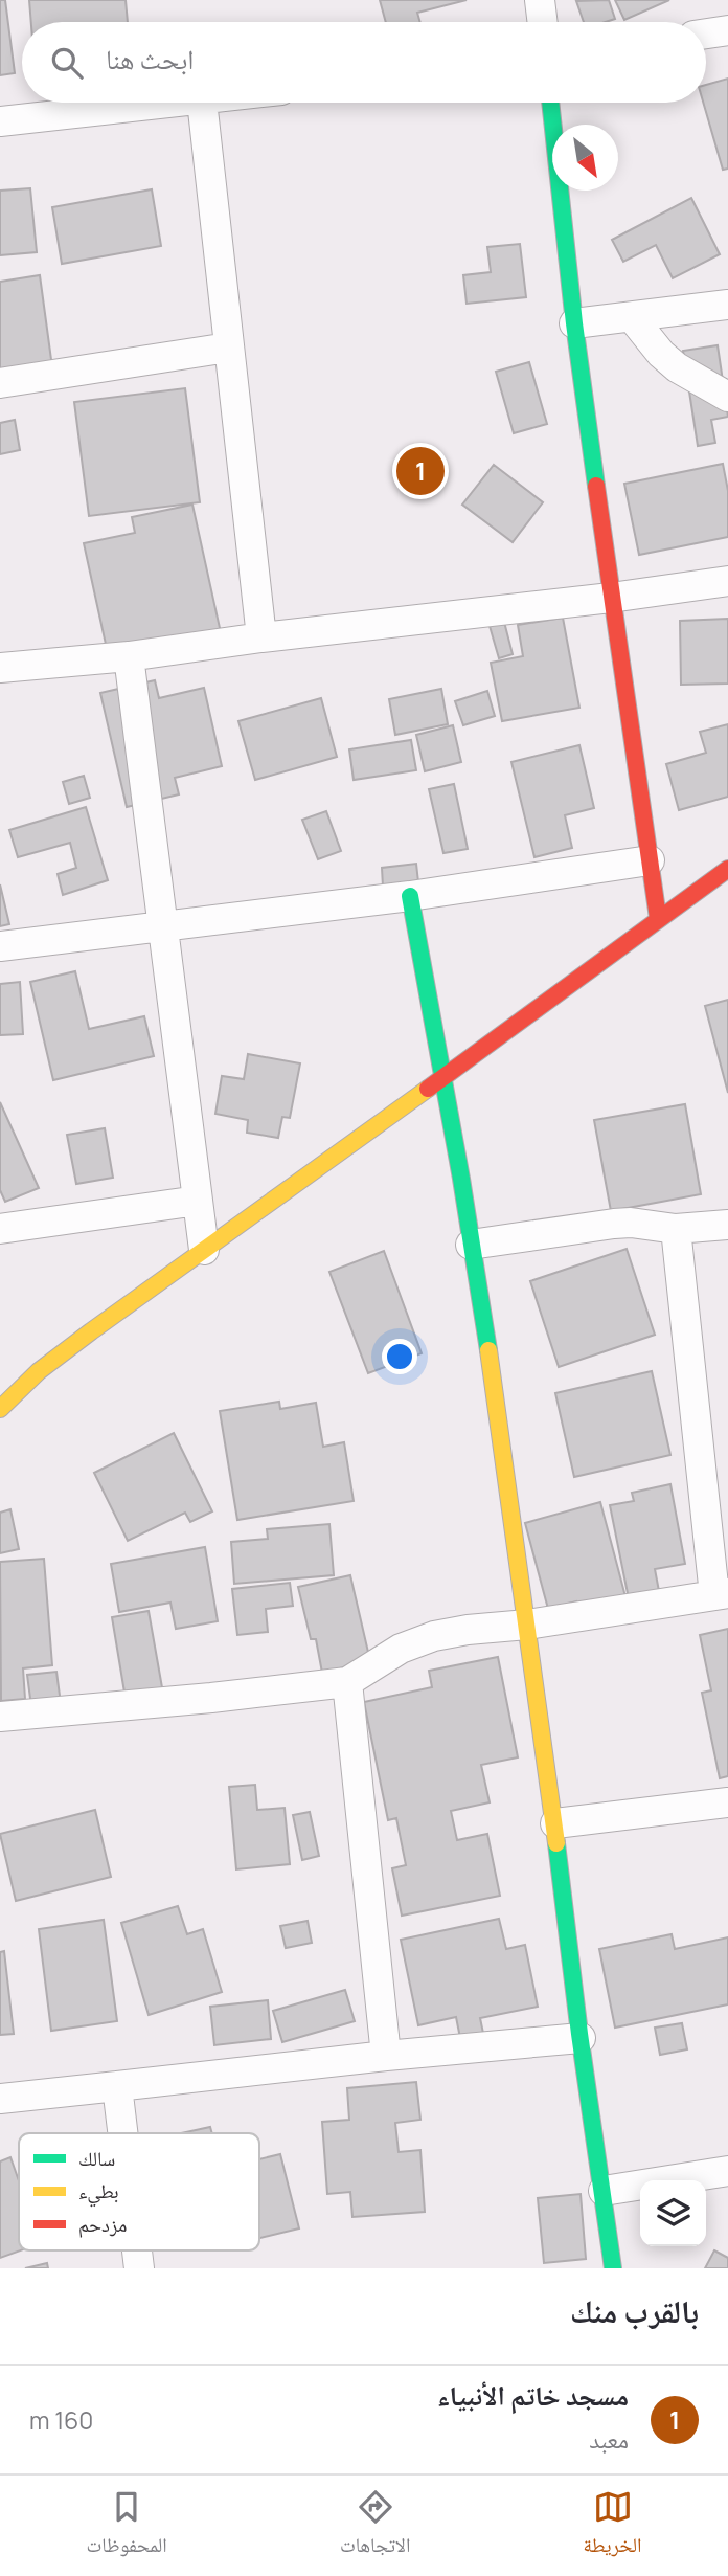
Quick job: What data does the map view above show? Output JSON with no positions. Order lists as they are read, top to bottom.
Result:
{
  "legend": ["سالك", "بطيء", "مزدحم"],
  "north": "bottom right",
  "page": {
    "search": "ابحث هنا",
    "pins": "1",
    "heading": "بالقرب منك",
    "list": [
      {
        "mark": "1",
        "name": "مسجد خاتم الأنبياء",
        "note": "معبد",
        "value": "160 m"
      }
    ],
    "nav": ["الخريطة", "الاتجاهات", "المحفوظات"]
  }
}
